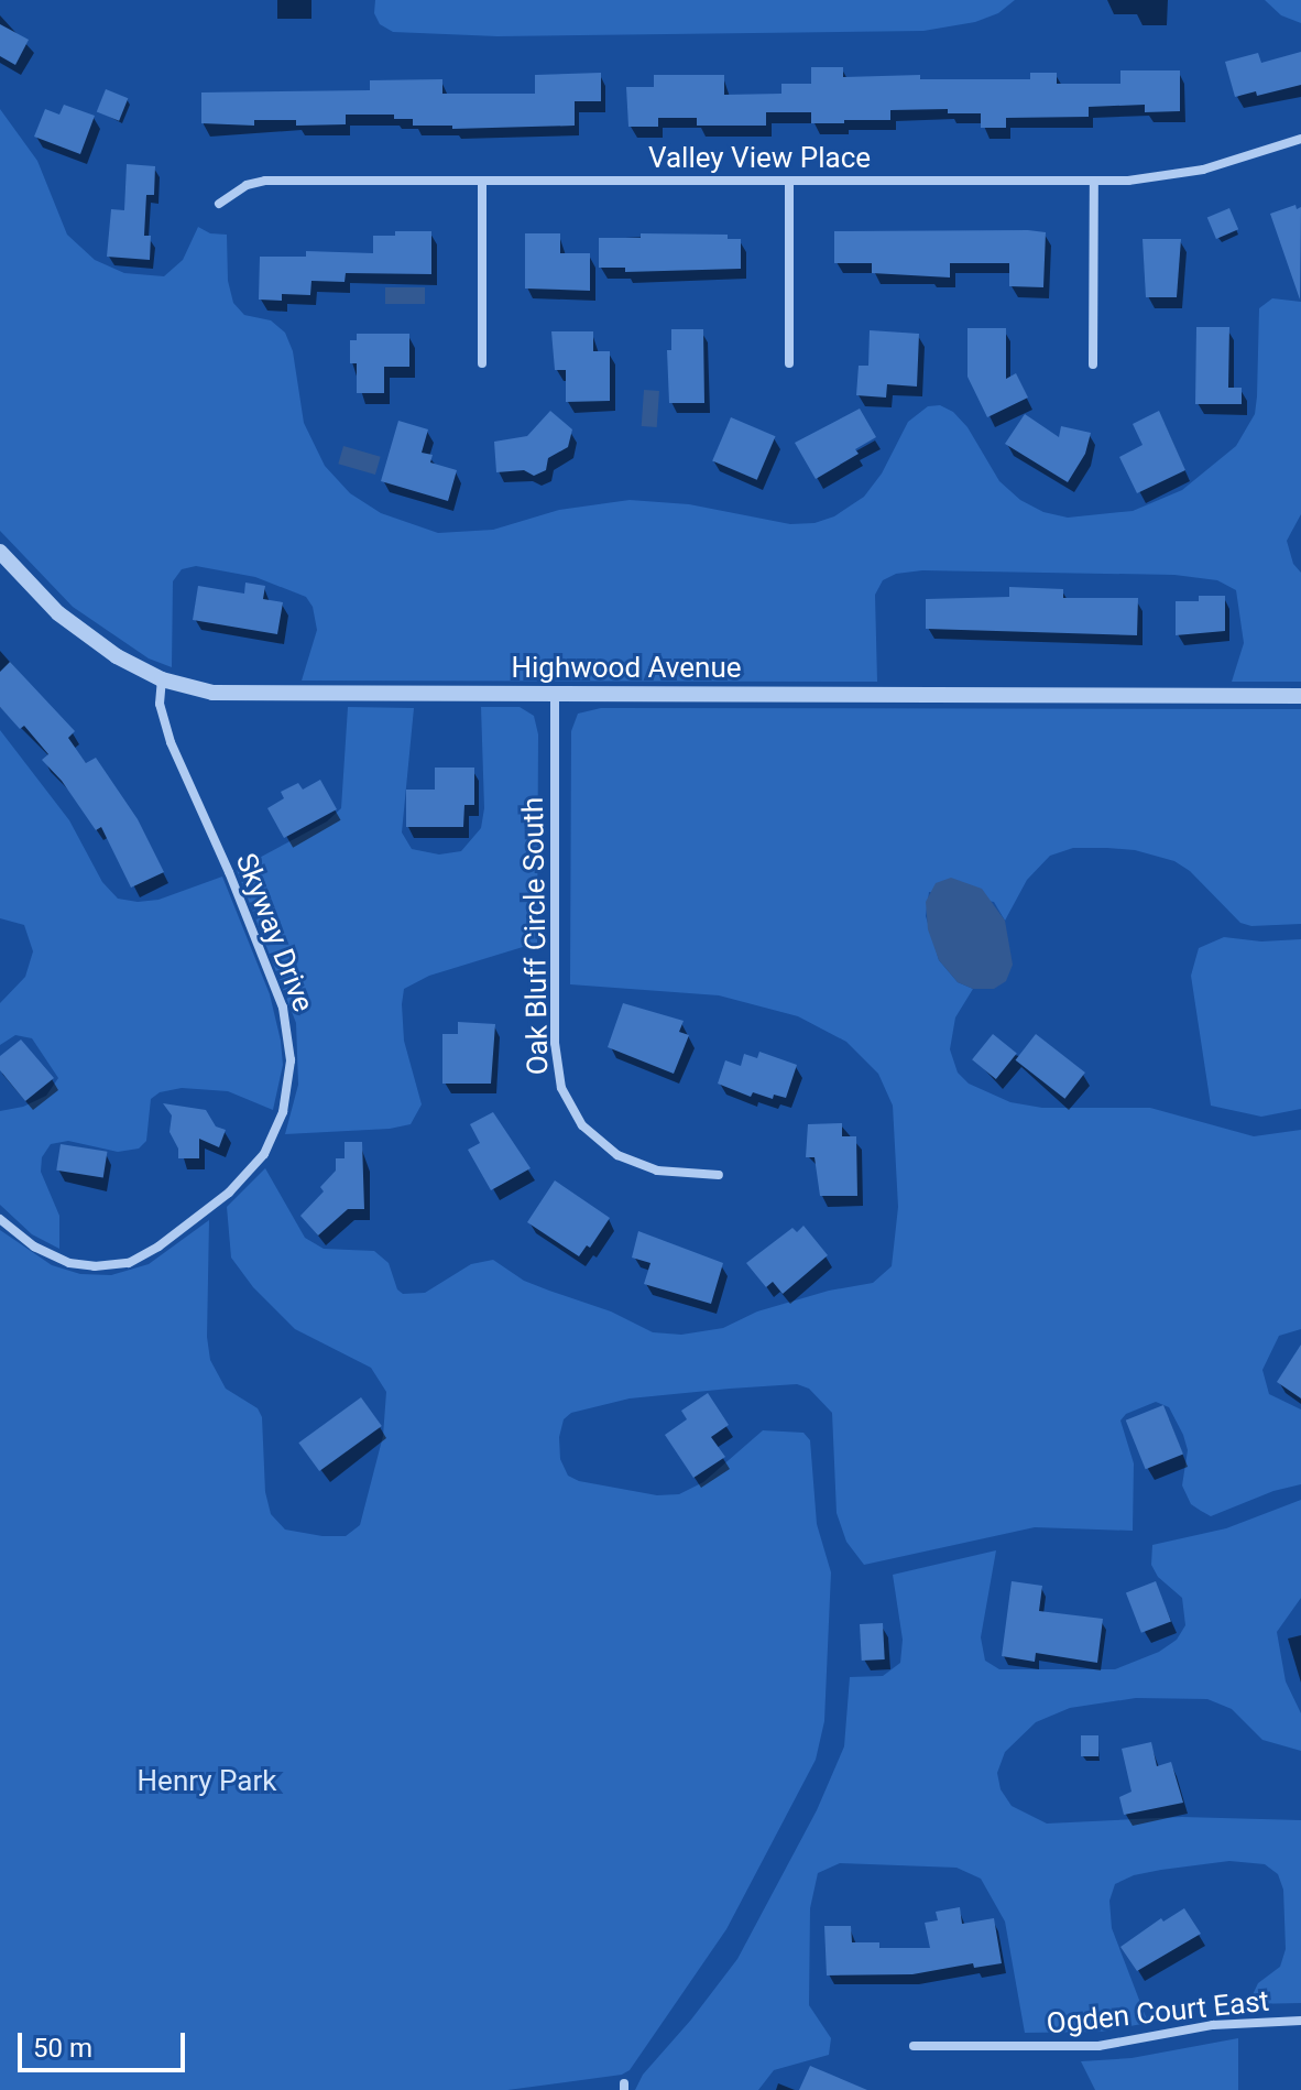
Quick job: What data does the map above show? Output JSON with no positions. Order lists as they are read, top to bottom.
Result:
{
  "streets": {
    "street": [
      "Valley View Place",
      "Highwood Avenue",
      "Skyway Drive",
      "Oak Bluff Circle South",
      "Ogden Court East"
    ]
  },
  "crossings": [
    ["Highwood Avenue", "Skyway Drive"],
    ["Highwood Avenue", "Oak Bluff Circle South"]
  ],
  "parks": ["Henry Park"],
  "scale_bar": "50 m"
}
